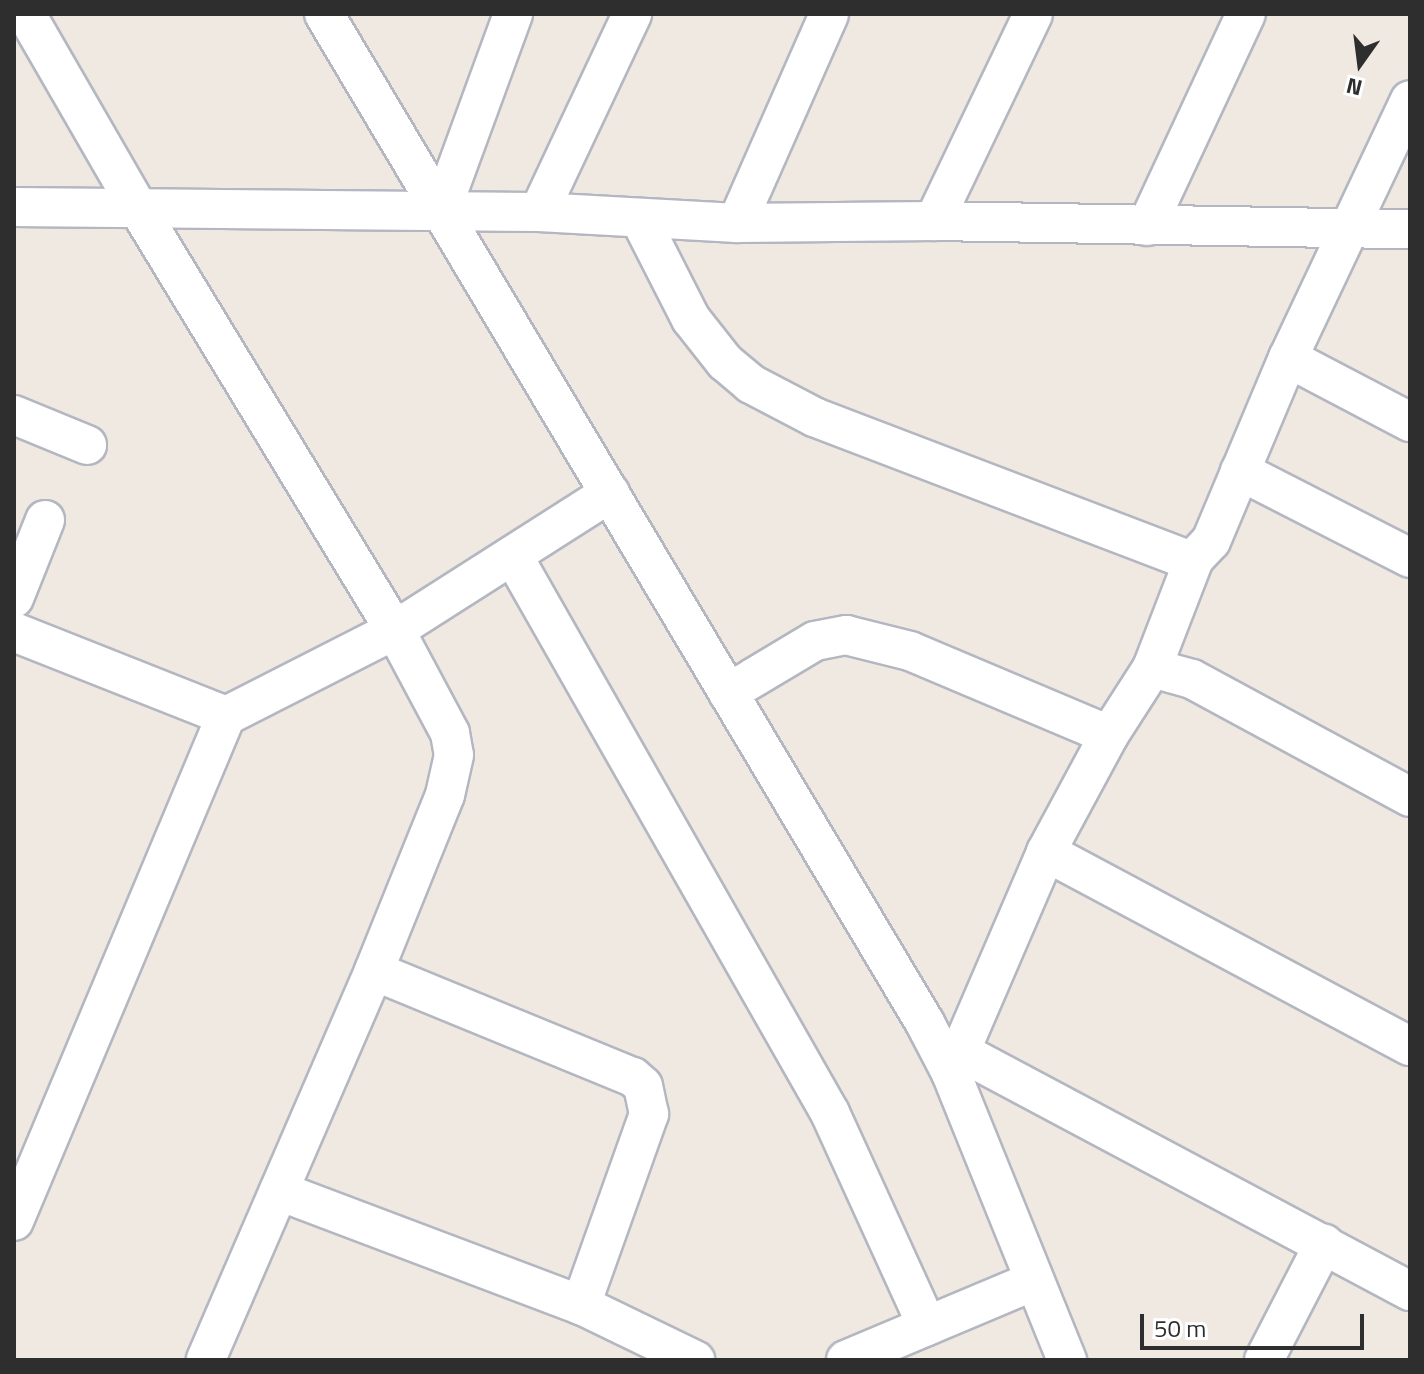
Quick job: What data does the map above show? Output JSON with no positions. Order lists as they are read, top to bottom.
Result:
{
  "scale_bar": "50 m",
  "north": "bottom"
}
